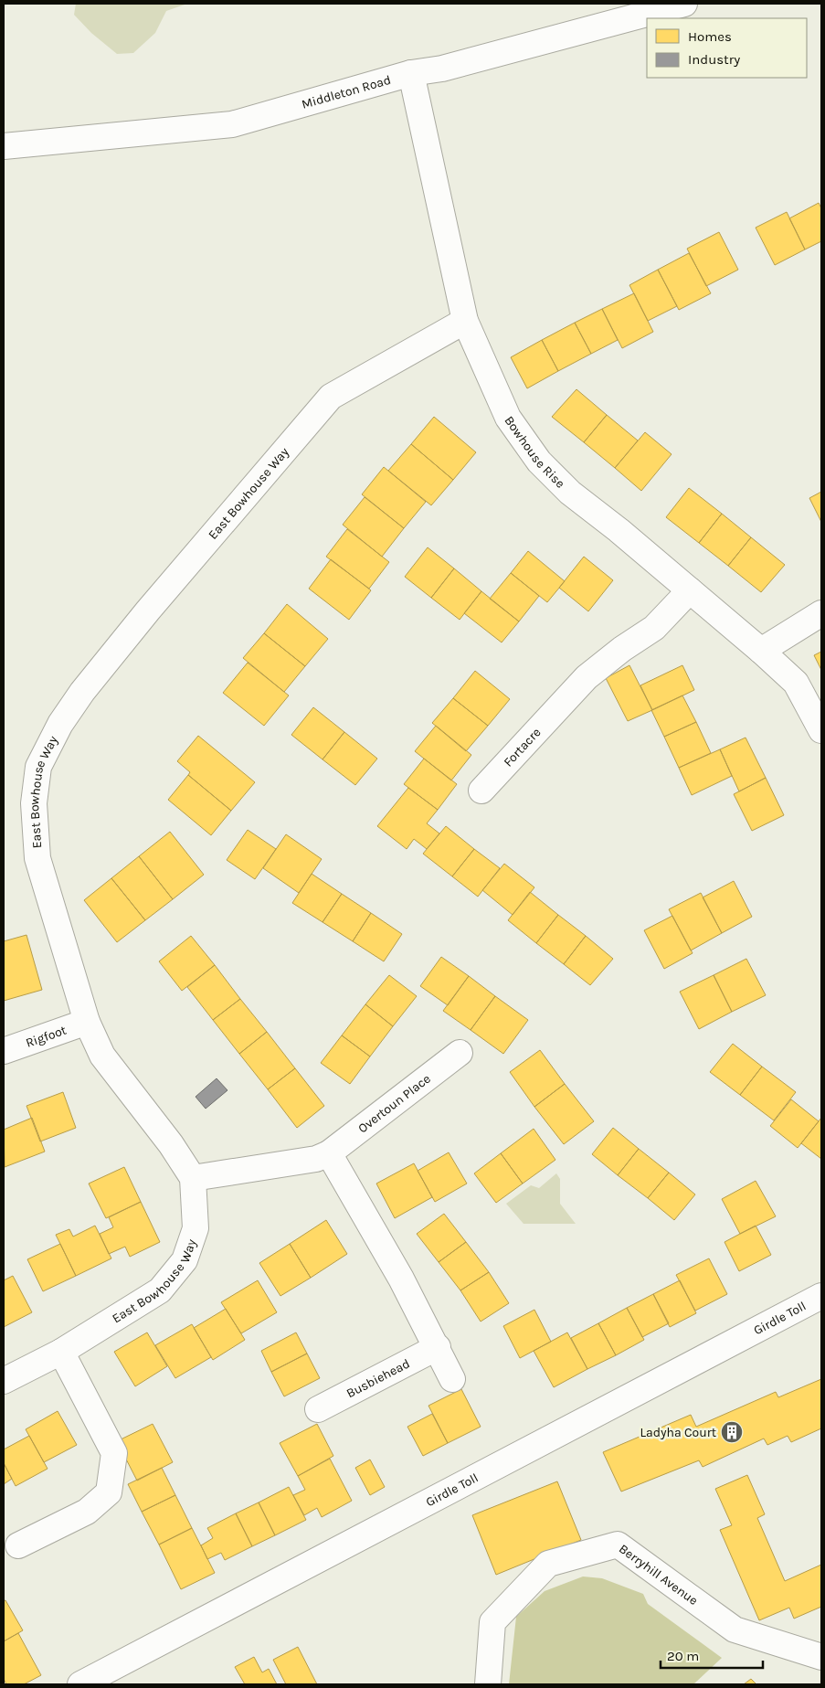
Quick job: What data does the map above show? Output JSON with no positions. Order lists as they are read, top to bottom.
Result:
{
  "streets": {
    "street": [
      "Middleton Road",
      "Bowhouse Rise",
      "East Bowhouse Way",
      "Fortacre",
      "Rigfoot",
      "Overtoun Place",
      "Girdle Toll",
      "Busbiehead",
      "Berryhill Avenue"
    ]
  },
  "crossings": [
    ["Middleton Road", "Bowhouse Rise"],
    ["Bowhouse Rise", "East Bowhouse Way"],
    ["Bowhouse Rise", "Fortacre"],
    ["East Bowhouse Way", "Rigfoot"],
    ["East Bowhouse Way", "Overtoun Place"]
  ],
  "places": {
    "building": ["Ladyha Court"]
  },
  "legend": ["Homes", "Industry"],
  "scale_bar": "20 m"
}
